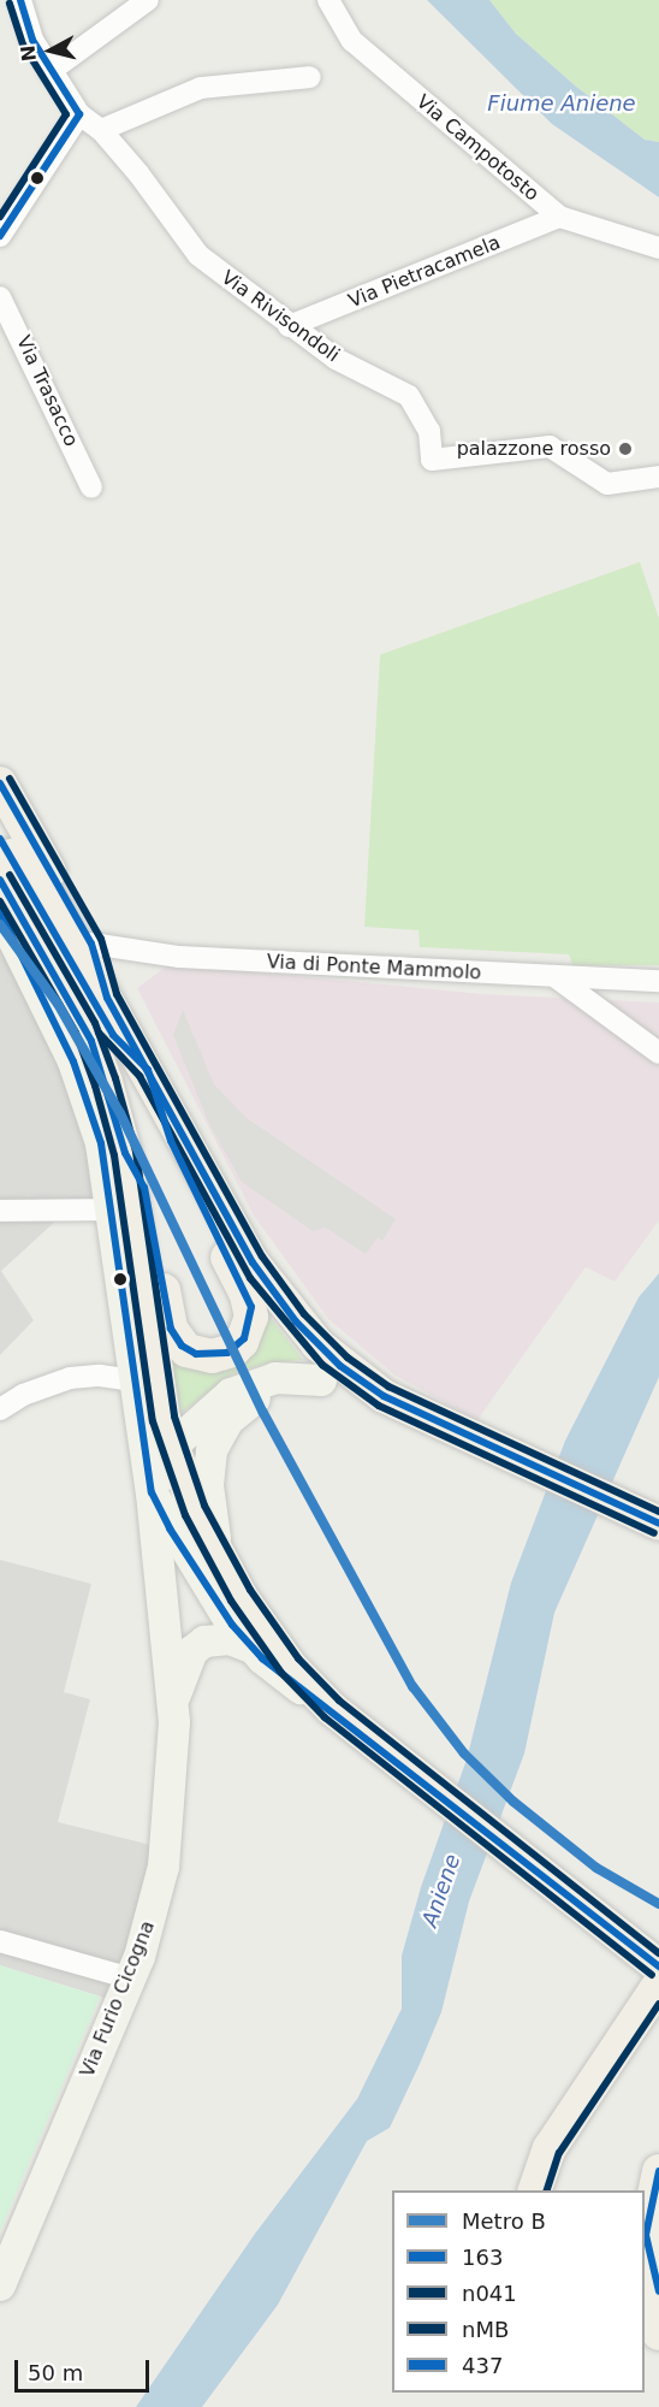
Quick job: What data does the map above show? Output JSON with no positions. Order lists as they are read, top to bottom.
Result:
{
  "streets": {
    "street": [
      "Via Campotosto",
      "Via Pietracamela",
      "Via Rivisondoli",
      "Via Trasacco",
      "Via di Ponte Mammolo",
      "Via Furio Cicogna"
    ]
  },
  "crossings": [
    ["Via Campotosto", "Via Pietracamela"],
    ["Via Pietracamela", "Via Rivisondoli"]
  ],
  "water": ["Fiume Aniene", "Aniene"],
  "places": ["palazzone rosso"],
  "lines": [
    "transit line 163",
    "transit line nMB",
    "transit line 437",
    "transit line n041",
    "metro line B"
  ],
  "legend": [
    "Metro B",
    "163",
    "n041",
    "nMB",
    "437"
  ],
  "scale_bar": "50 m",
  "north": "left"
}
